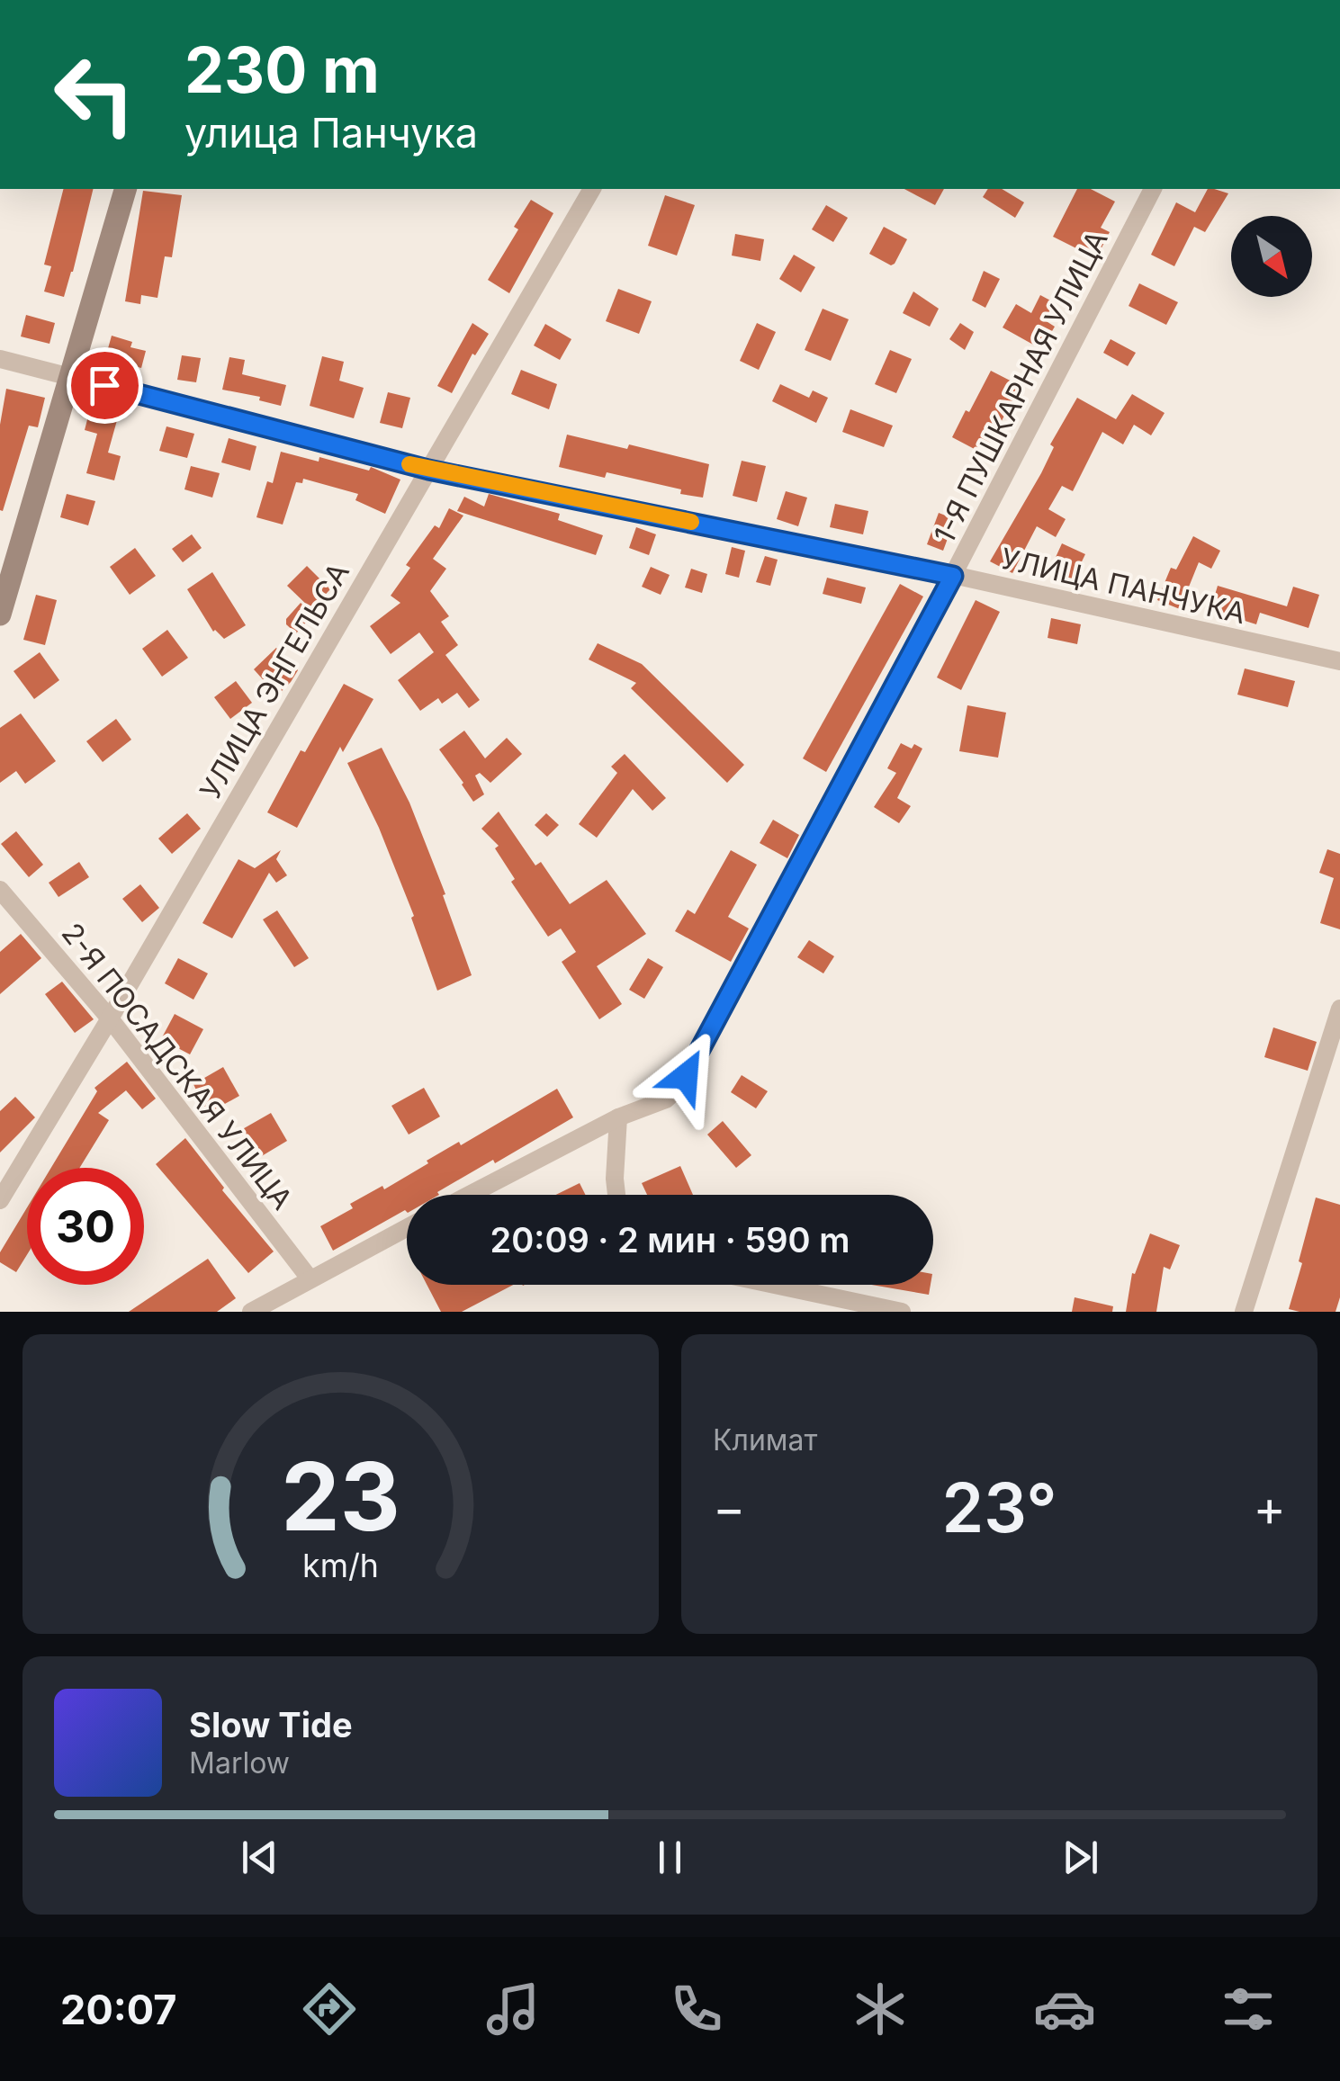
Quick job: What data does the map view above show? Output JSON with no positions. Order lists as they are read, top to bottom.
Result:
{
  "streets": {
    "street": [
      "1-Я ПУШКАРНАЯ УЛИЦА",
      "УЛИЦА ПАНЧУКА",
      "УЛИЦА ЭНГЕЛЬСА",
      "2-Я ПОСАДСКАЯ УЛИЦА"
    ]
  },
  "crossings": [
    ["1-Я ПУШКАРНАЯ УЛИЦА", "УЛИЦА ПАНЧУКА"],
    ["УЛИЦА ПАНЧУКА", "УЛИЦА ЭНГЕЛЬСА"],
    ["УЛИЦА ЭНГЕЛЬСА", "2-Я ПОСАДСКАЯ УЛИЦА"]
  ],
  "north": "bottom right",
  "page": {
    "turn": ["230 m", "улица Панчука"],
    "limit": "30",
    "trip": "20:09 · 2 мин · 590 m",
    "tile": "Климат",
    "heat": ["−", "23°", "+"],
    "song": ["Slow Tide", "Marlow"],
    "tabs": "20:07",
    "gauge": ["23", "km/h"]
  }
}
